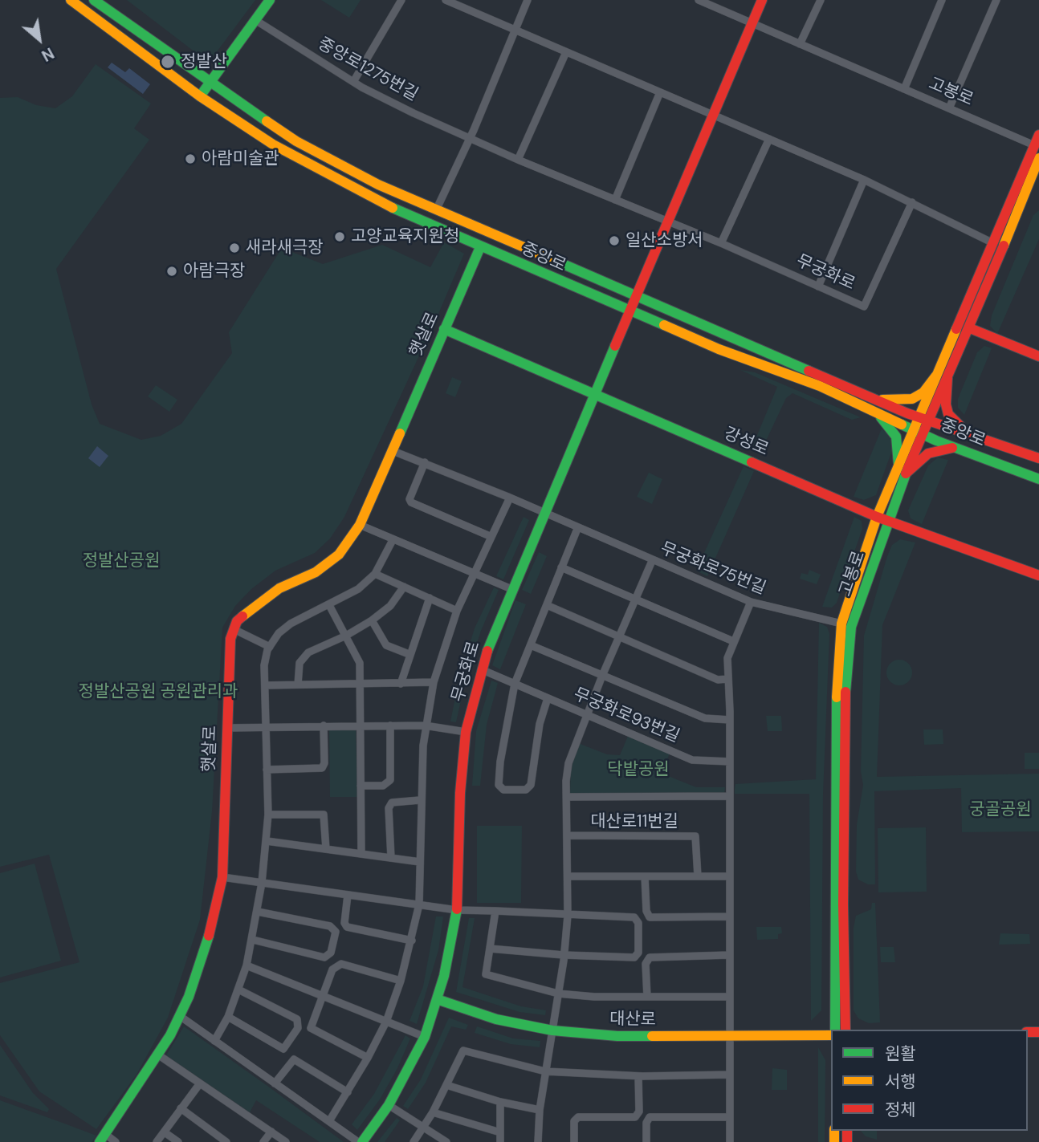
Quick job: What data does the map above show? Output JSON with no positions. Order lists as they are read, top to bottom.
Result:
{
  "streets": {
    "main road": [
      "고봉로",
      "중앙로",
      "무궁화로",
      "햇살로",
      "강성로",
      "대산로"
    ],
    "street": [
      "중앙로1275번길",
      "무궁화로75번길",
      "무궁화로93번길",
      "대산로11번길"
    ]
  },
  "crossings": [
    ["중앙로1275번길", "무궁화로"],
    ["고봉로", "중앙로"],
    ["고봉로", "강성로"],
    ["고봉로", "무궁화로75번길"],
    ["중앙로", "무궁화로"],
    ["중앙로", "햇살로"],
    ["무궁화로", "강성로"],
    ["무궁화로", "무궁화로75번길"],
    ["무궁화로", "무궁화로93번길"],
    ["무궁화로", "대산로"],
    ["햇살로", "강성로"],
    ["햇살로", "무궁화로75번길"],
    ["무궁화로75번길", "대산로11번길"],
    ["무궁화로93번길", "대산로11번길"],
    ["대산로11번길", "대산로"]
  ],
  "parks": [
    "정발산공원",
    "정발산공원 공원관리과",
    "닥밭공원",
    "궁골공원"
  ],
  "places": [
    "정발산",
    "아람미술관",
    "고양교육지원청",
    "일산소방서",
    "새라새극장",
    "아람극장"
  ],
  "legend": ["원활", "서행", "정체"],
  "north": "bottom right"
}
